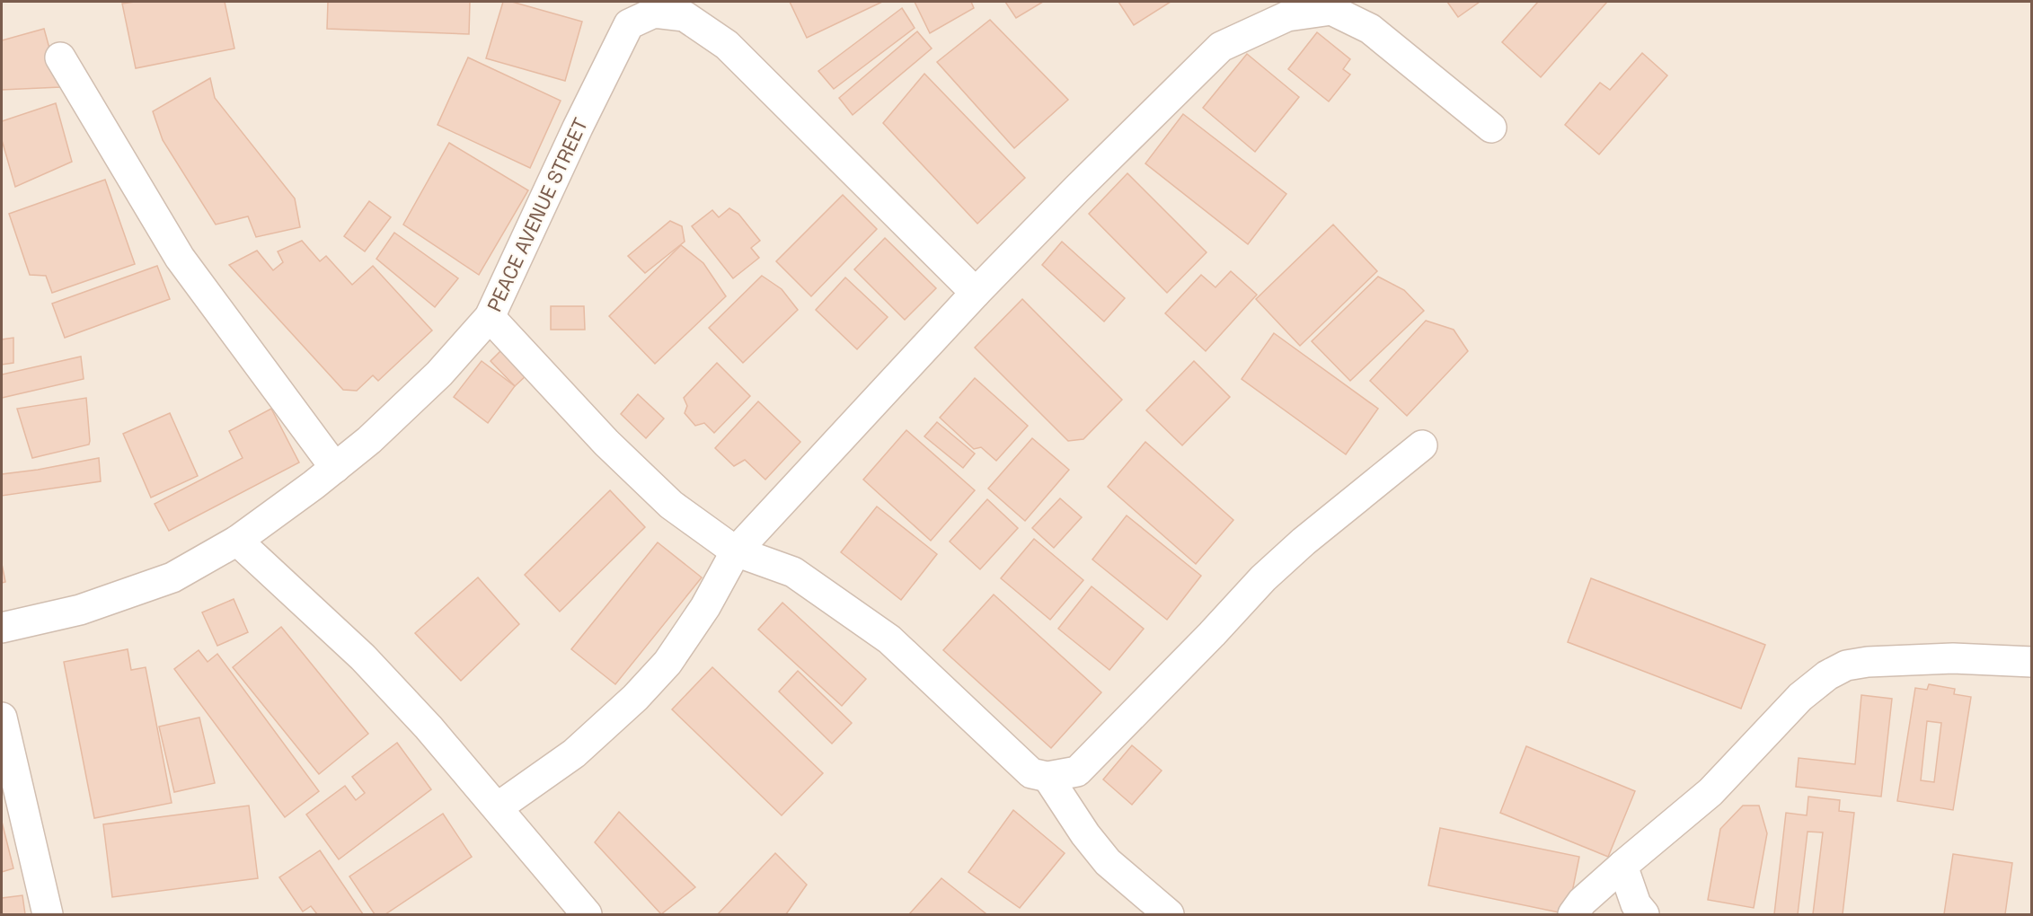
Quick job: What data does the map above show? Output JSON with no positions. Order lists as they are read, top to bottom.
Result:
{
  "streets": {
    "street": ["PEACE AVENUE STREET"]
  }
}
